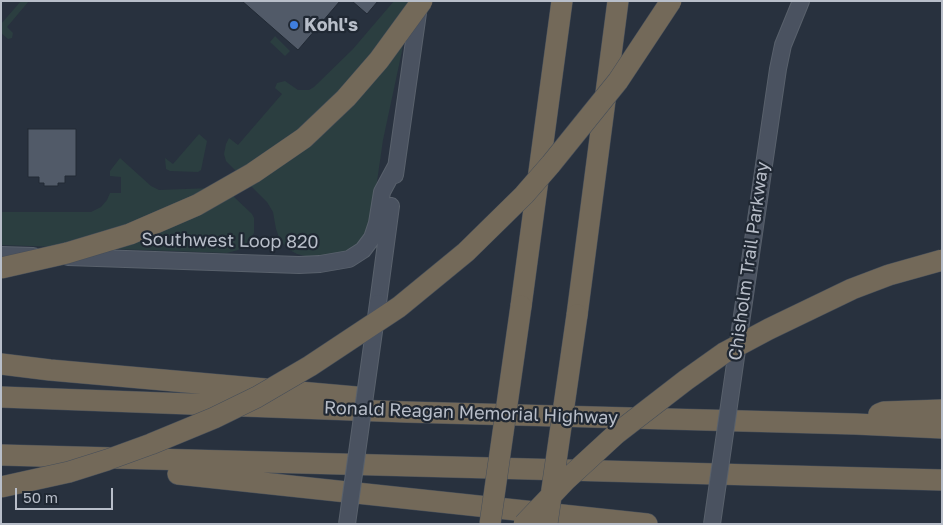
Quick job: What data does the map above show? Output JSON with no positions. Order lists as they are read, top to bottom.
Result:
{
  "streets": {
    "highway": ["Ronald Reagan Memorial Highway"],
    "main road": ["Southwest Loop 820", "Chisholm Trail Parkway"]
  },
  "places": ["Kohl's"],
  "scale_bar": "50 m"
}
